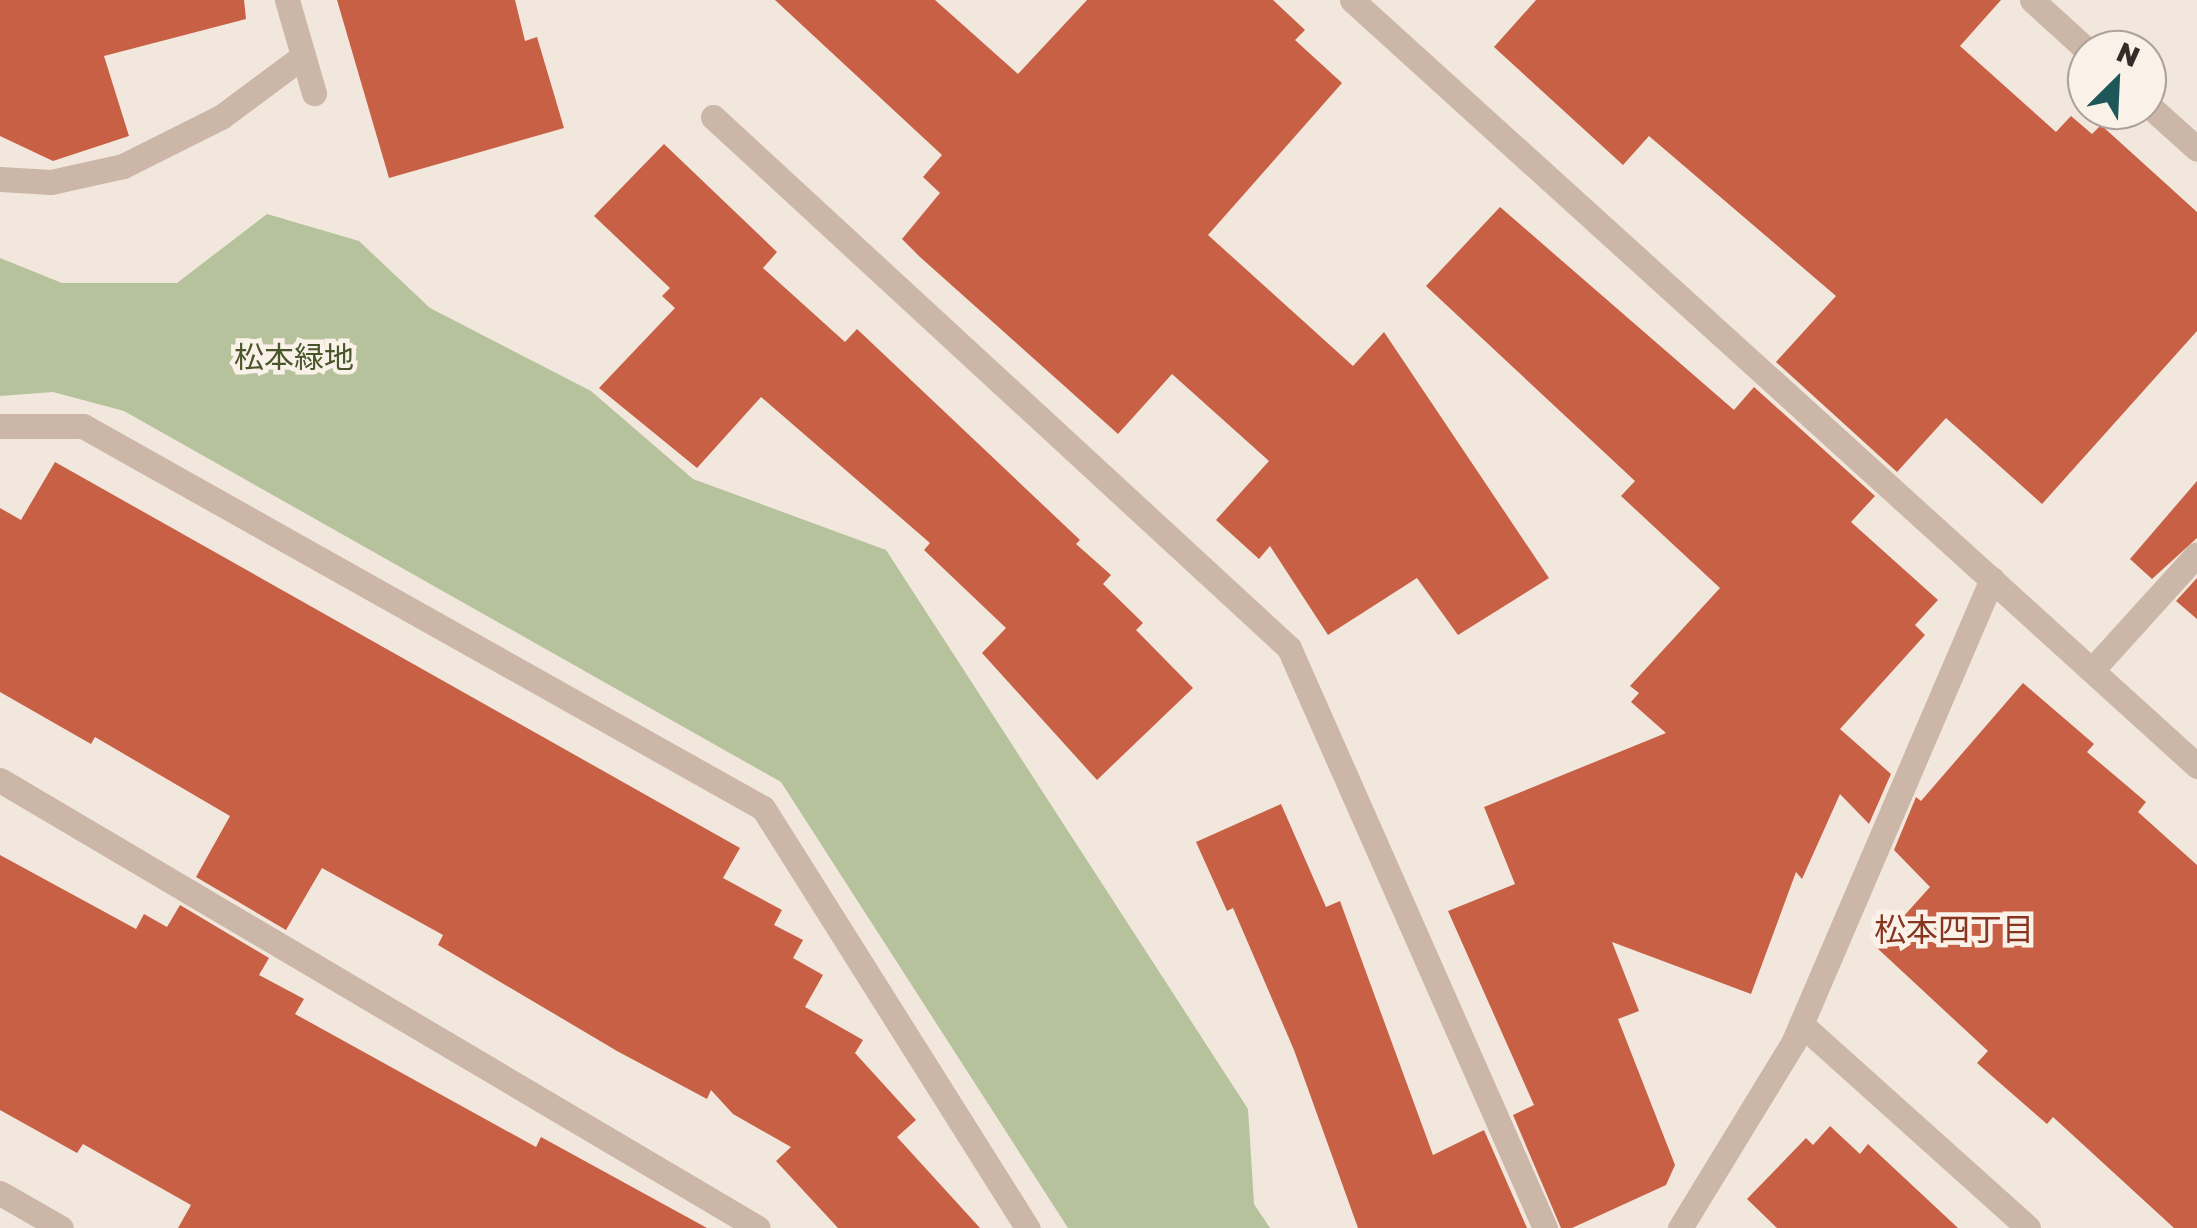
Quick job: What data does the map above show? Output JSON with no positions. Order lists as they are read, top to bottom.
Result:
{
  "districts": ["松本四丁目"],
  "parks": ["松本緑地"],
  "north": "top right"
}
